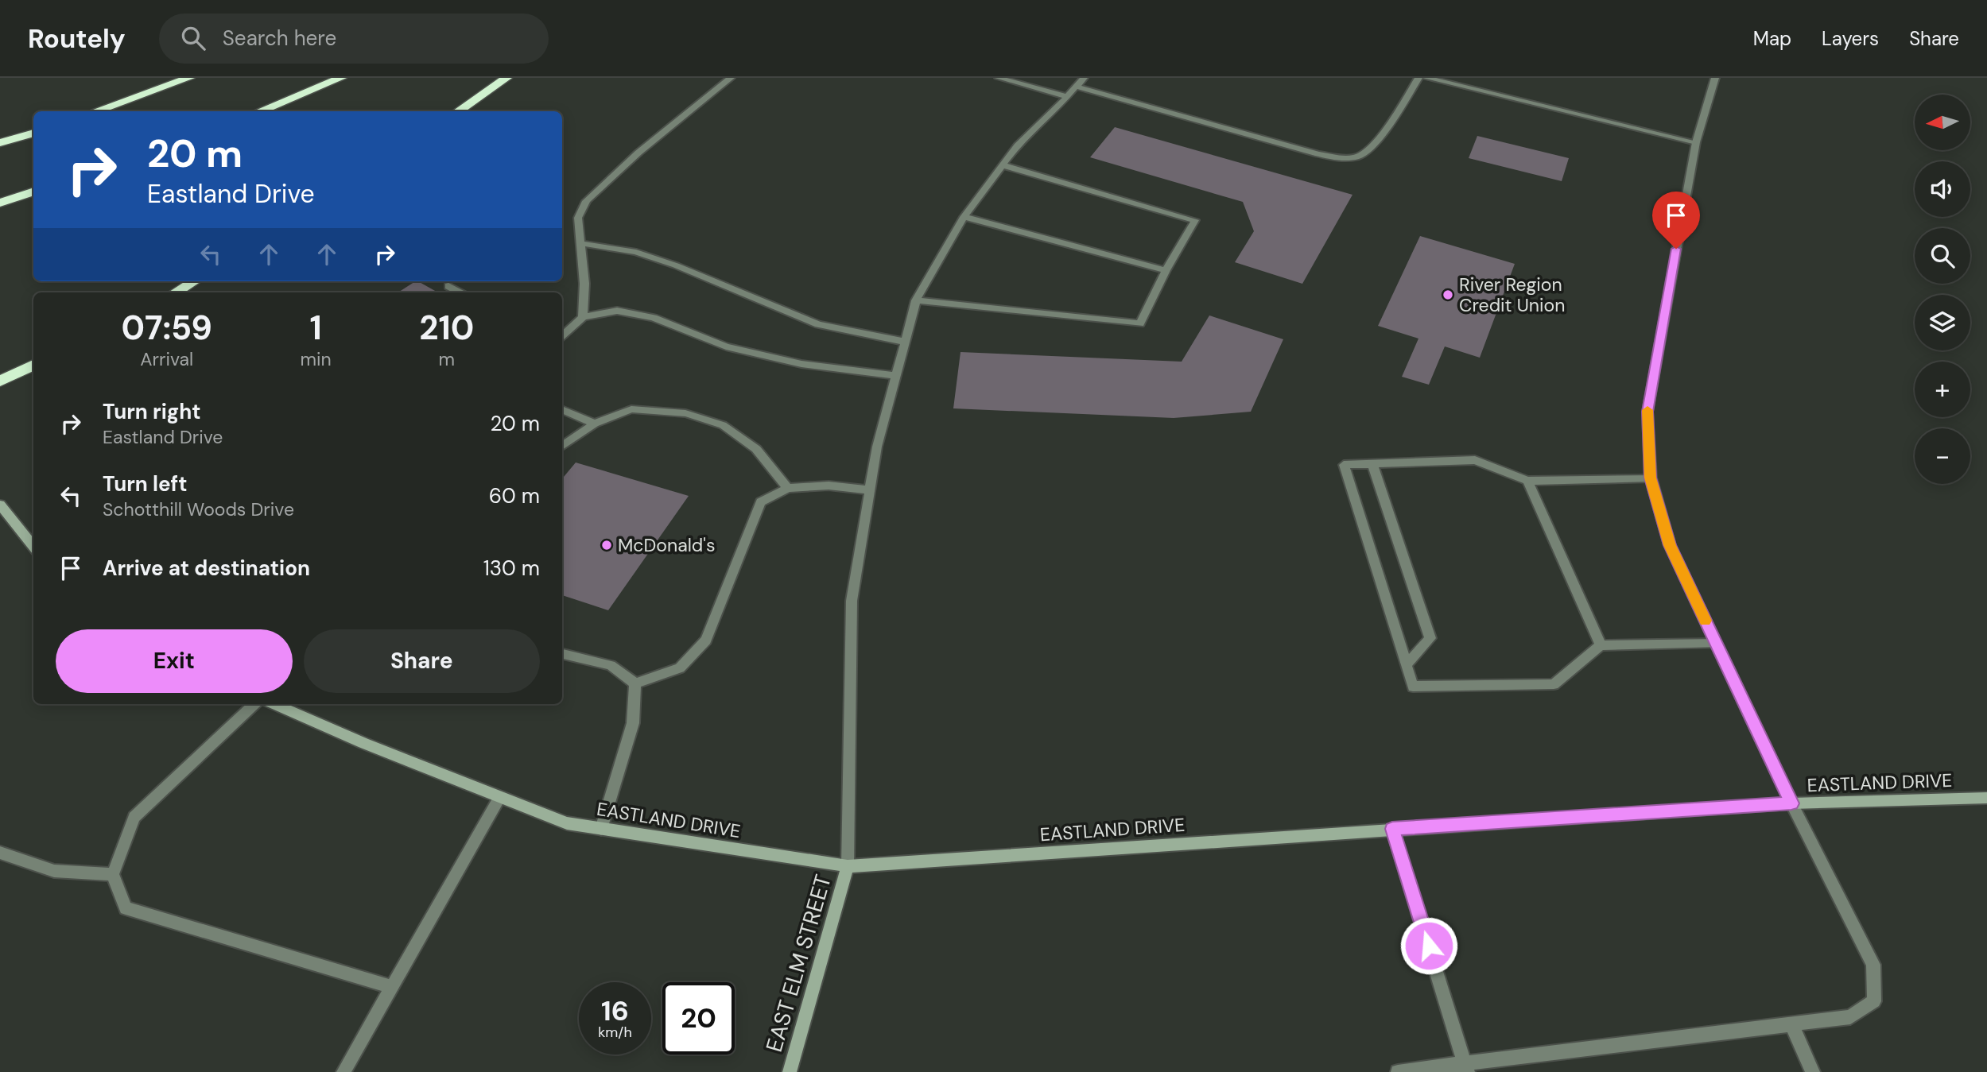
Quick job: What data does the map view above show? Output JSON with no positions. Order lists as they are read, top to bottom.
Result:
{
  "streets": {
    "main road": ["EASTLAND DRIVE", "EAST ELM STREET"]
  },
  "crossings": [
    ["EASTLAND DRIVE", "EAST ELM STREET"]
  ],
  "places": ["River Region Credit Union", "McDonald's"],
  "north": "left",
  "page": {
    "header": "Routely",
    "search": "Search here",
    "nav": ["Map", "Layers", "Share"],
    "map_buttons": ["+", "−"],
    "turn": ["20 m", "Eastland Drive"],
    "eta": [
      "07:59",
      "Arrival",
      "1",
      "min",
      "210",
      "m"
    ],
    "list": [
      {
        "name": "Turn right",
        "note": "Eastland Drive",
        "value": "20 m"
      },
      {
        "name": "Turn left",
        "note": "Schotthill Woods Drive",
        "value": "60 m"
      },
      {
        "name": "Arrive at destination",
        "value": "130 m"
      }
    ],
    "buttons": ["Exit", "Share"],
    "speed": "16 km/h",
    "limit": "20"
  }
}
